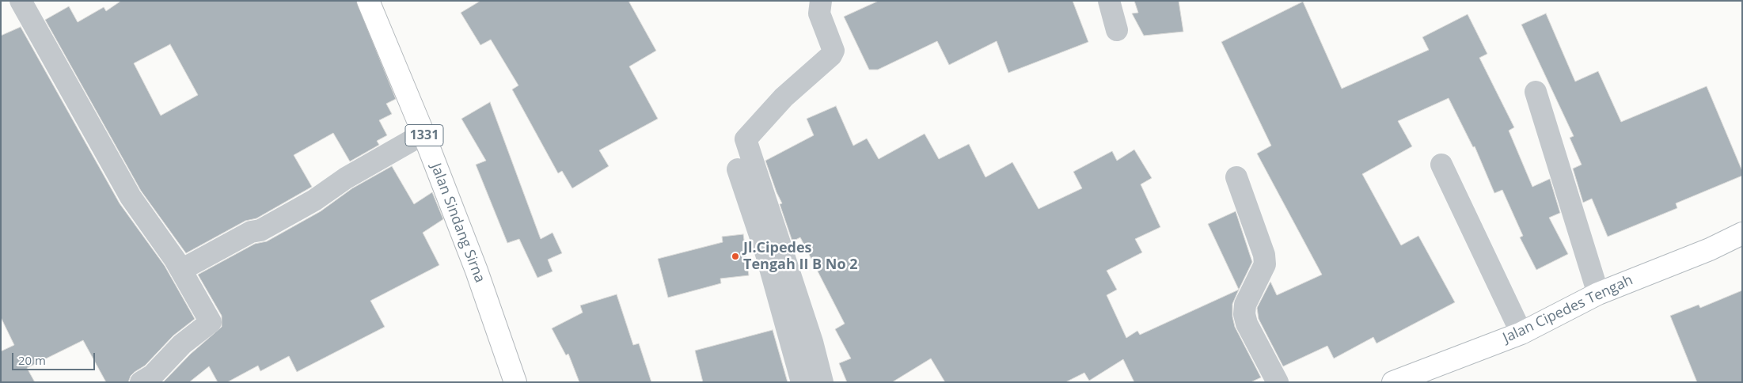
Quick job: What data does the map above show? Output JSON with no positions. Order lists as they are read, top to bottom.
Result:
{
  "streets": {
    "main road": ["1331", "Jalan Sindang Sirna", "Jalan Cipedes Tengah"]
  },
  "places": ["Jl.Cipedes Tengah II B No 2"],
  "scale_bar": "20 m"
}
